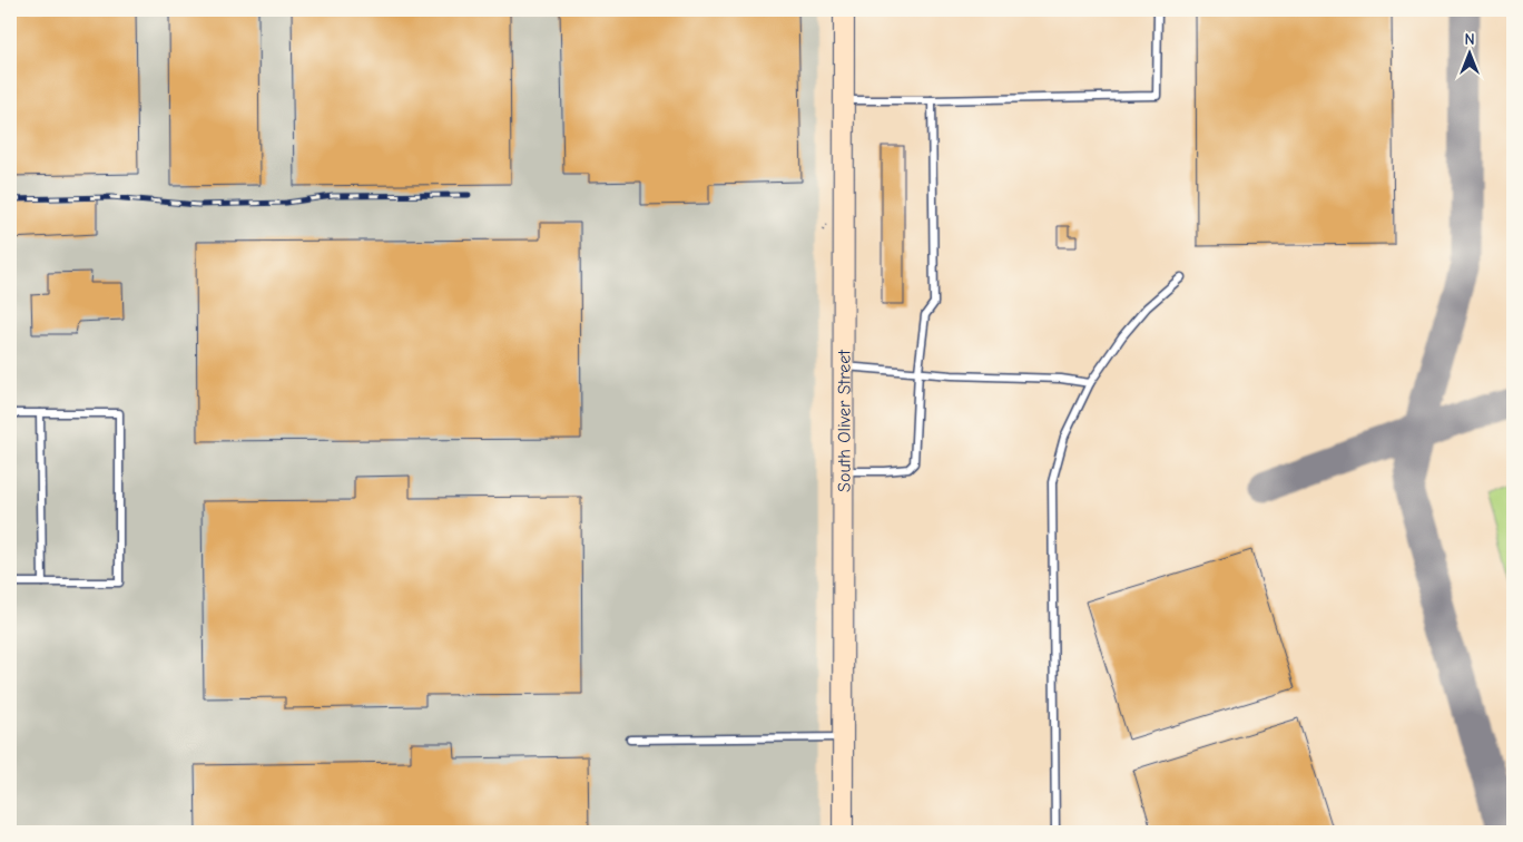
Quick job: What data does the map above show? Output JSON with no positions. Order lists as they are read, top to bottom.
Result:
{
  "streets": {
    "main road": ["South Oliver Street"]
  },
  "north": "top"
}
